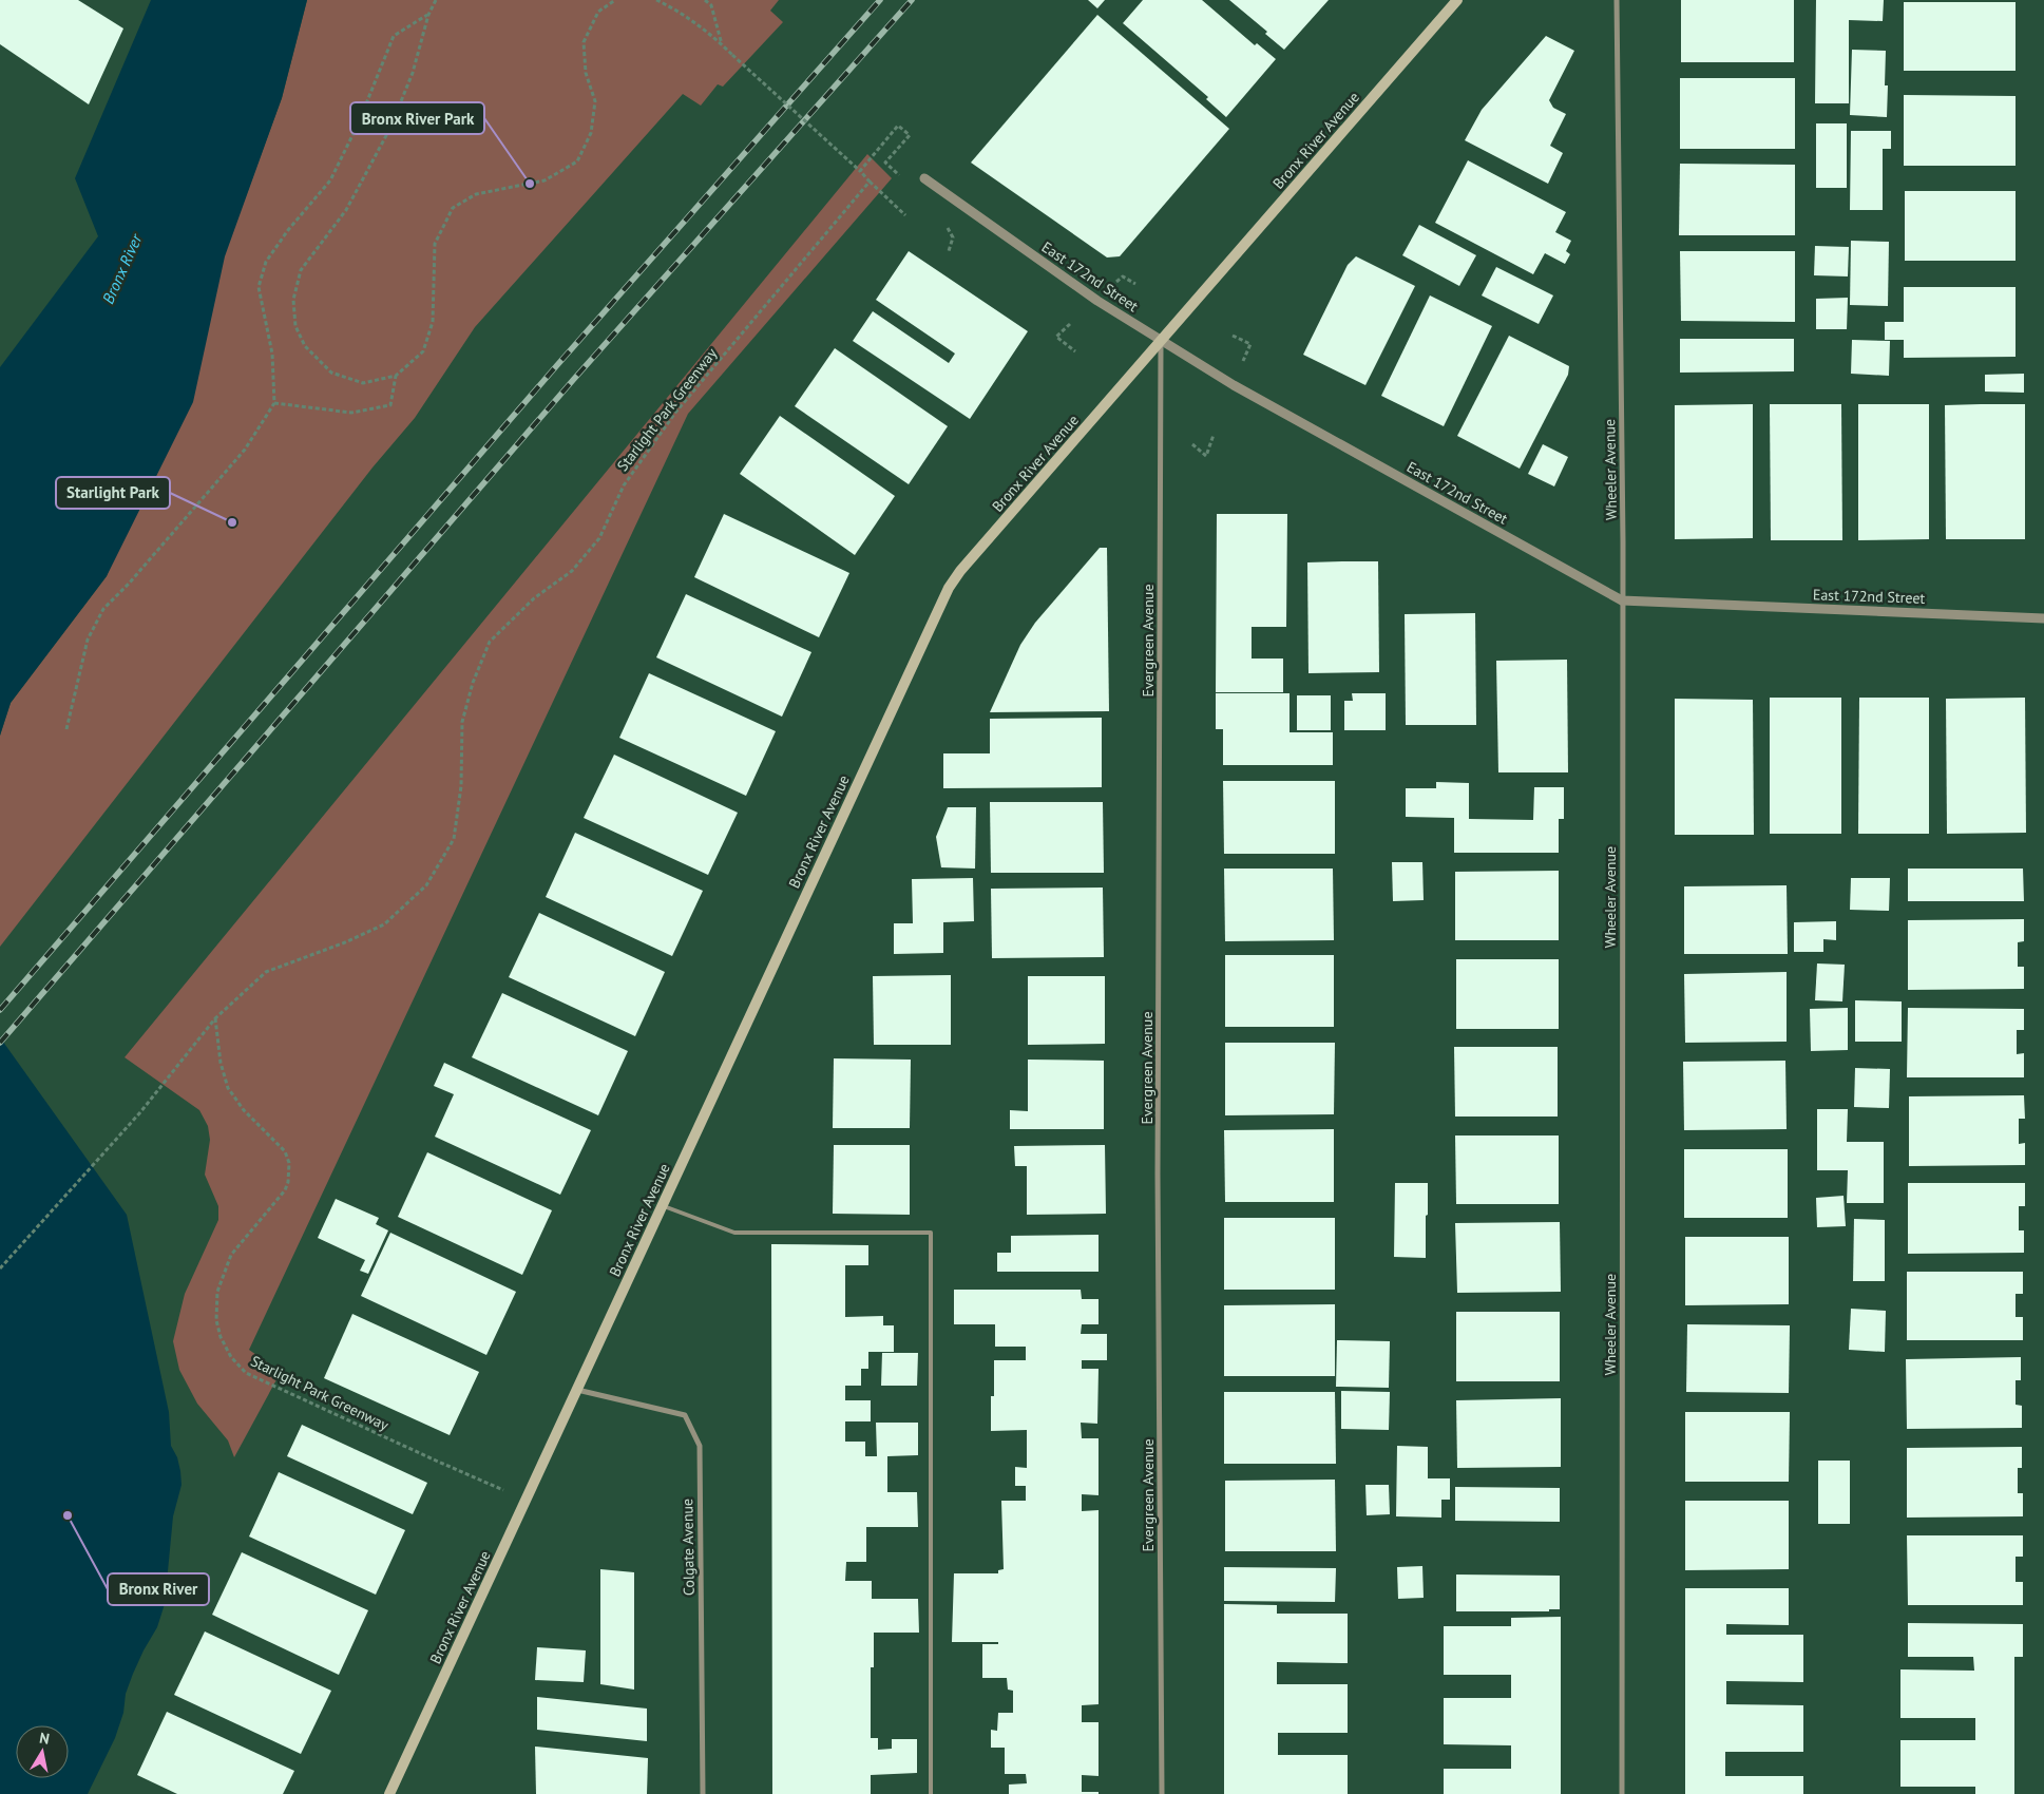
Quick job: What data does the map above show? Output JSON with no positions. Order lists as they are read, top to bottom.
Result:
{
  "streets": {
    "main road": ["Bronx River Avenue"],
    "street": [
      "East 172nd Street",
      "Wheeler Avenue",
      "Evergreen Avenue",
      "Colgate Avenue"
    ],
    "path": ["Starlight Park Greenway"]
  },
  "crossings": [
    ["Bronx River Avenue", "East 172nd Street"],
    ["Bronx River Avenue", "Starlight Park Greenway"],
    ["Bronx River Avenue", "Evergreen Avenue"],
    ["Bronx River Avenue", "Colgate Avenue"],
    ["East 172nd Street", "Wheeler Avenue"],
    ["East 172nd Street", "Evergreen Avenue"]
  ],
  "water": ["Bronx River"],
  "places": ["Bronx River Park", "Starlight Park", "Bronx River"],
  "north": "top"
}
